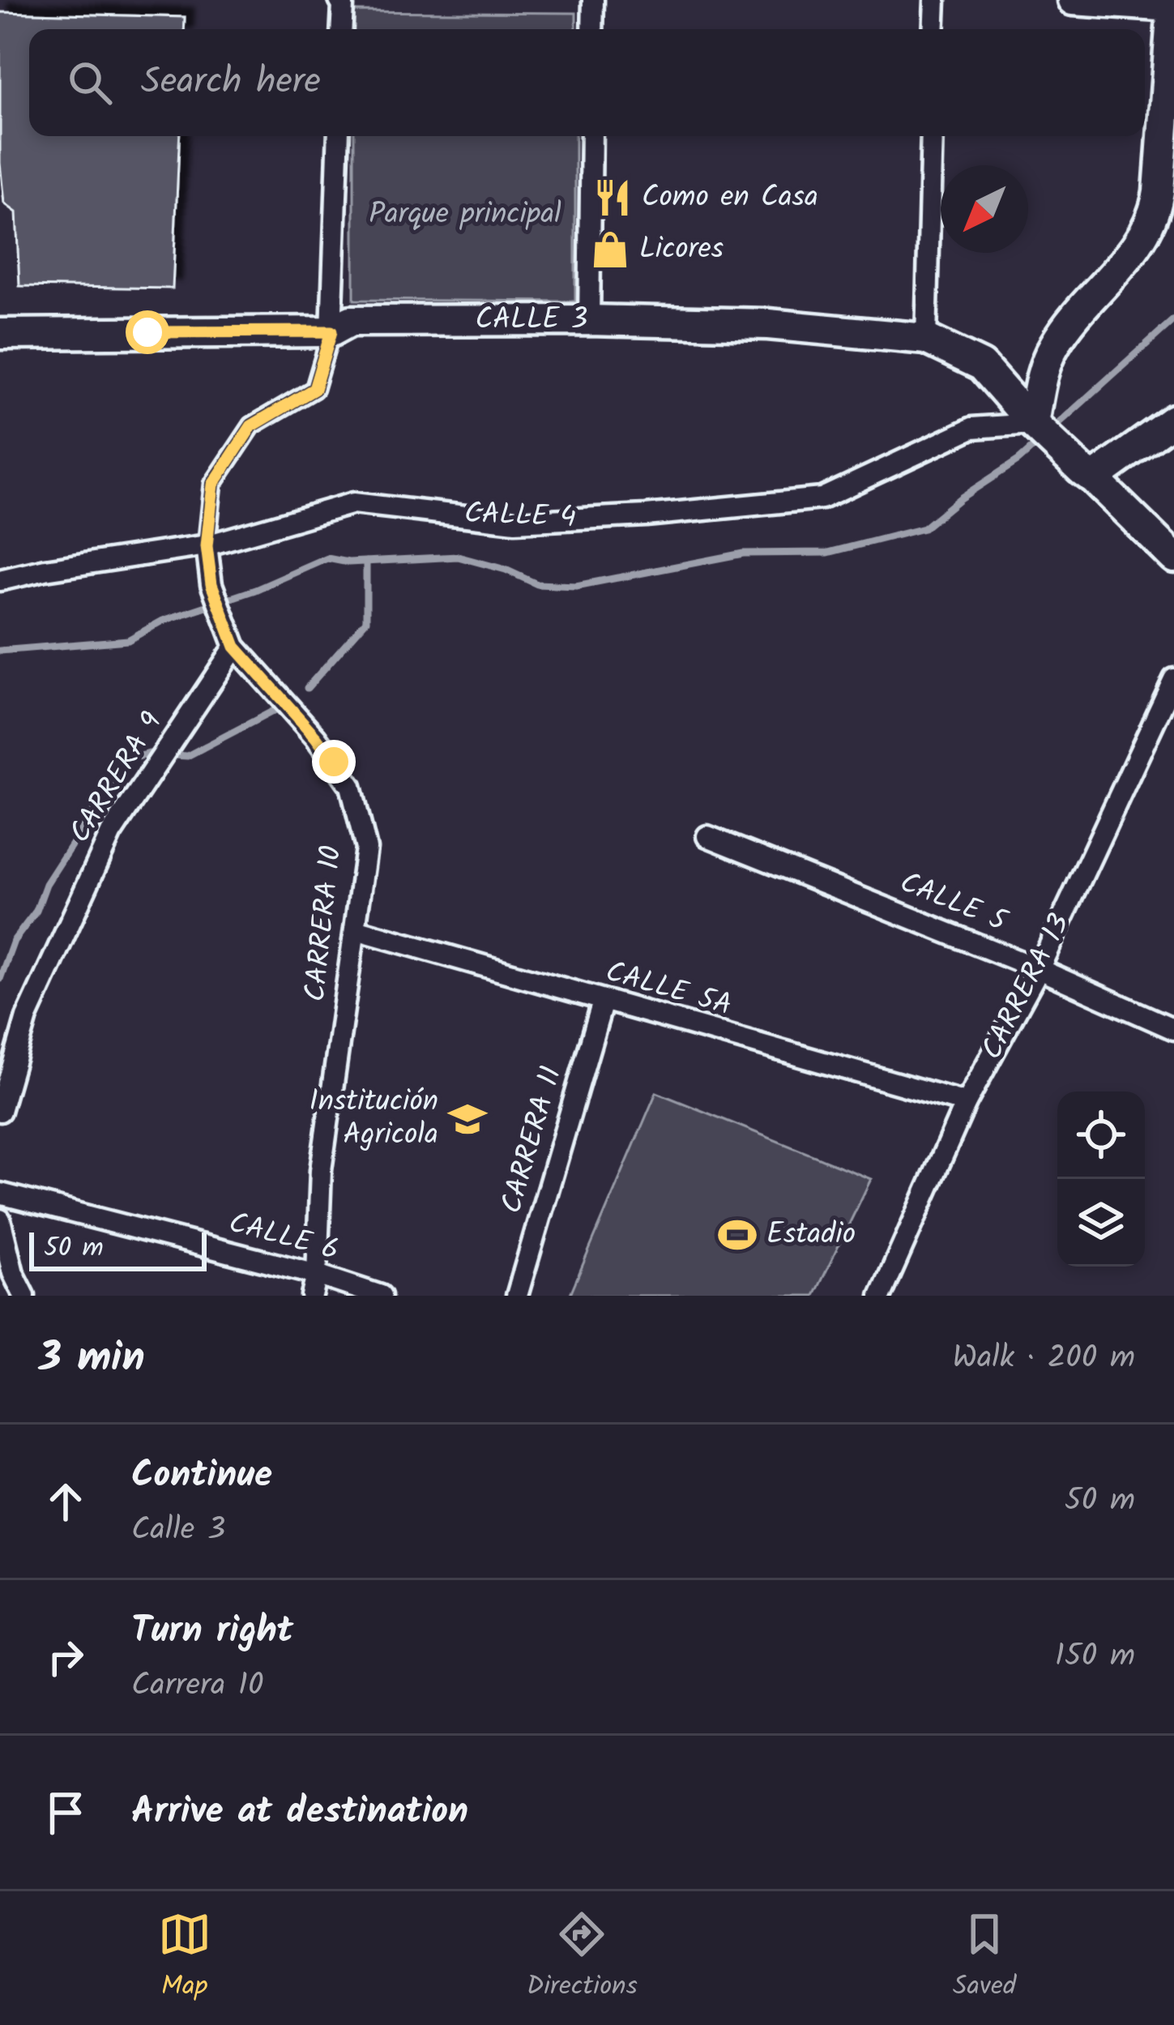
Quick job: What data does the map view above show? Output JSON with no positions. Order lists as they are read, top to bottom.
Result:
{
  "streets": {
    "main road": ["CALLE 3"],
    "street": [
      "CALLE 4",
      "CARRERA 9",
      "CALLE 5",
      "CARRERA 10",
      "CARRERA 13",
      "CALLE 5A",
      "CARRERA 11",
      "CALLE 6"
    ]
  },
  "crossings": [
    ["CALLE 3", "CALLE 4"],
    ["CALLE 3", "CARRERA 10"],
    ["CALLE 4", "CARRERA 10"],
    ["CARRERA 9", "CARRERA 10"],
    ["CALLE 5", "CARRERA 13"],
    ["CARRERA 10", "CALLE 5A"],
    ["CARRERA 10", "CALLE 6"],
    ["CARRERA 13", "CALLE 5A"],
    ["CALLE 5A", "CARRERA 11"]
  ],
  "parks": ["Parque principal"],
  "places": {
    "restaurant": ["Como en Casa"],
    "shop": ["Licores"],
    "school or university": ["Institución Agricola"],
    "sports": ["Estadio"]
  },
  "scale_bar": "50 m",
  "north": "bottom left",
  "page": {
    "search": "Search here",
    "scale": "50 m",
    "heading": ["3 min", "Walk · 200 m"],
    "list": [
      ["Continue", "Calle 3", "50 m"],
      ["Turn right", "Carrera 10", "150 m"],
      "Arrive at destination"
    ],
    "nav": ["Map", "Directions", "Saved"]
  }
}
